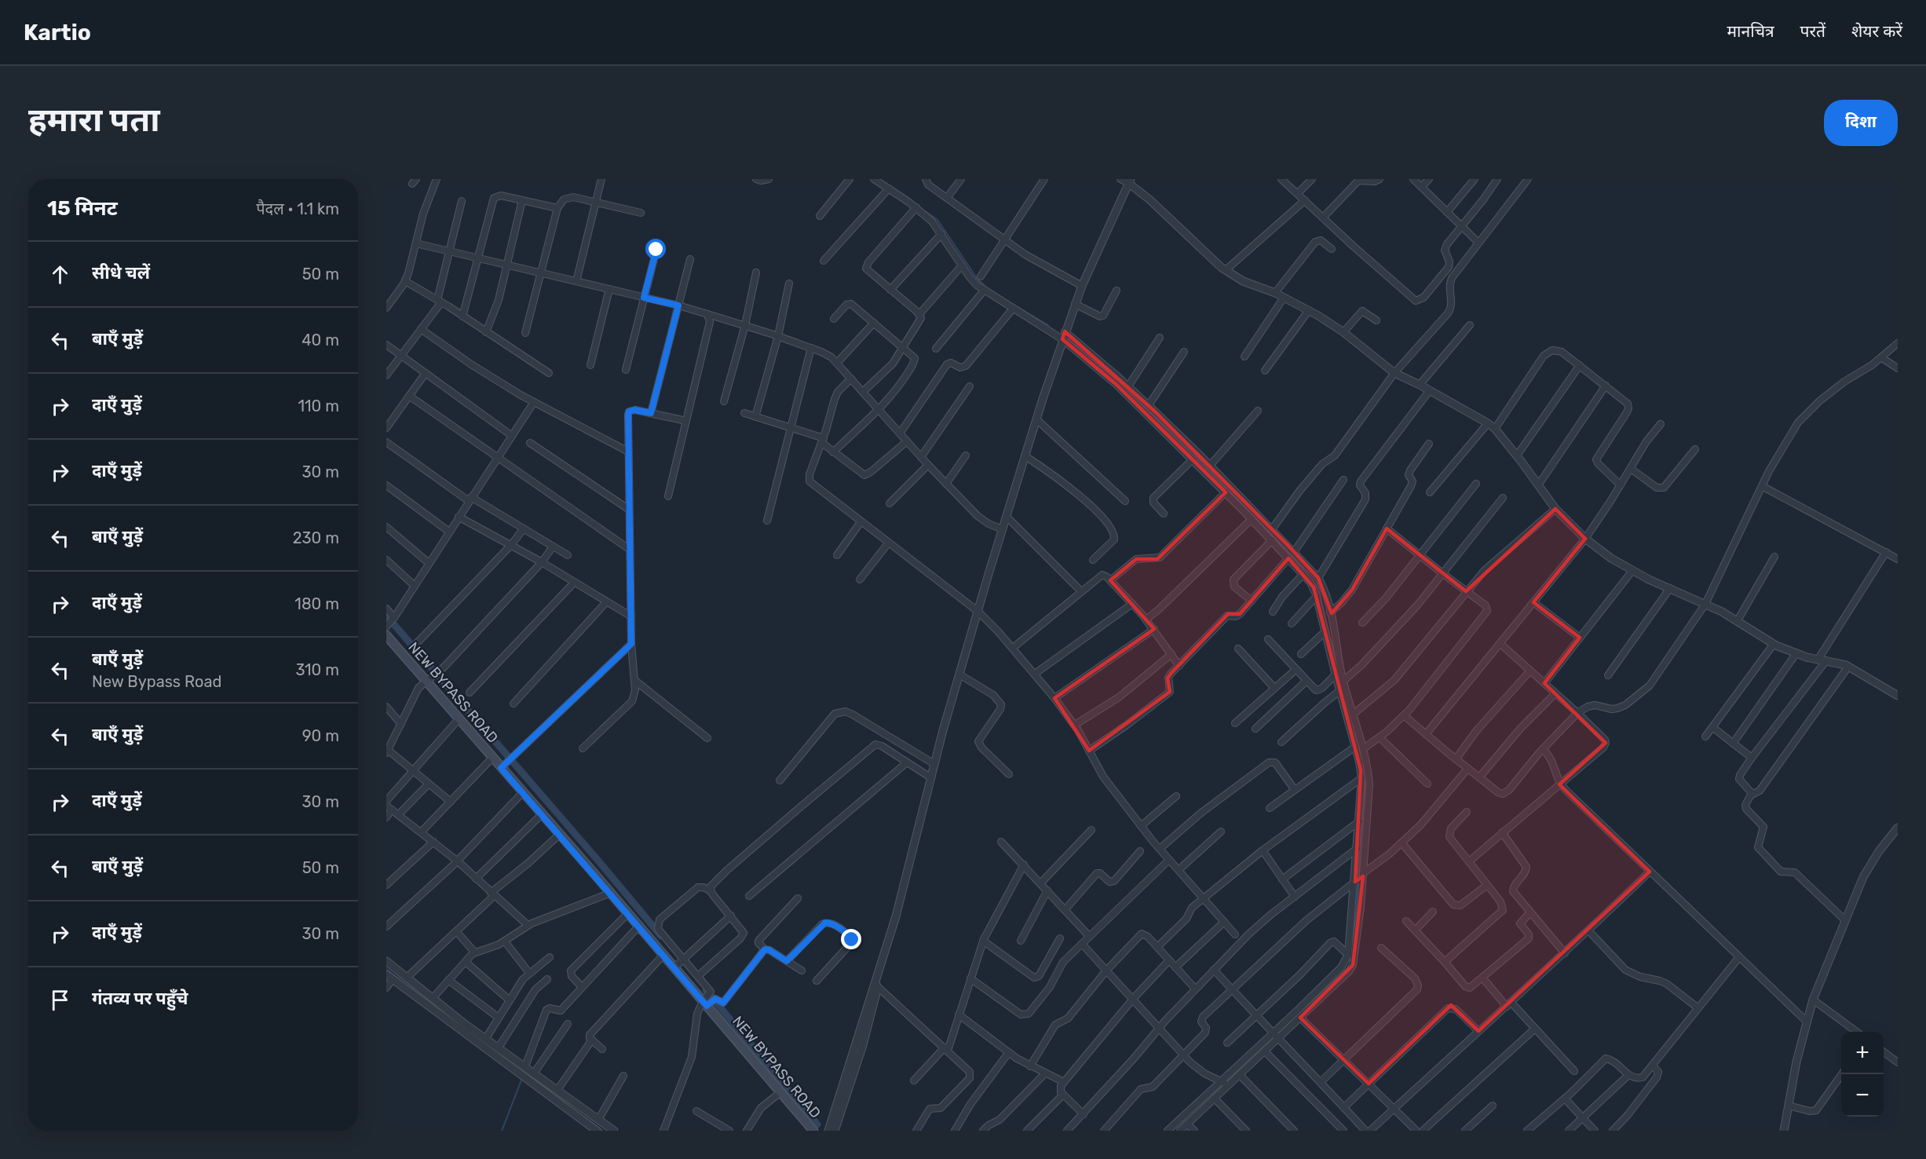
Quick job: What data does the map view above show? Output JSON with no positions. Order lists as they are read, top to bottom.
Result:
{
  "streets": {
    "main road": ["NEW BYPASS ROAD"]
  },
  "page": {
    "header": "Kartio",
    "nav": ["मानचित्र", "परतें", "शेयर करें"],
    "buttons": "दिशा",
    "title": "हमारा पता",
    "heading": ["15 मिनट", "पैदल · 1.1 km"],
    "list": [
      ["सीधे चलें", "50 m"],
      ["बाएँ मुड़ें", "40 m"],
      ["दाएँ मुड़ें", "110 m"],
      ["दाएँ मुड़ें", "30 m"],
      ["बाएँ मुड़ें", "230 m"],
      ["दाएँ मुड़ें", "180 m"],
      ["बाएँ मुड़ें", "New Bypass Road", "310 m"],
      ["बाएँ मुड़ें", "90 m"],
      ["दाएँ मुड़ें", "30 m"],
      ["बाएँ मुड़ें", "50 m"],
      ["दाएँ मुड़ें", "30 m"],
      "गंतव्य पर पहुँचे"
    ],
    "map_buttons": ["+", "−"]
  }
}
